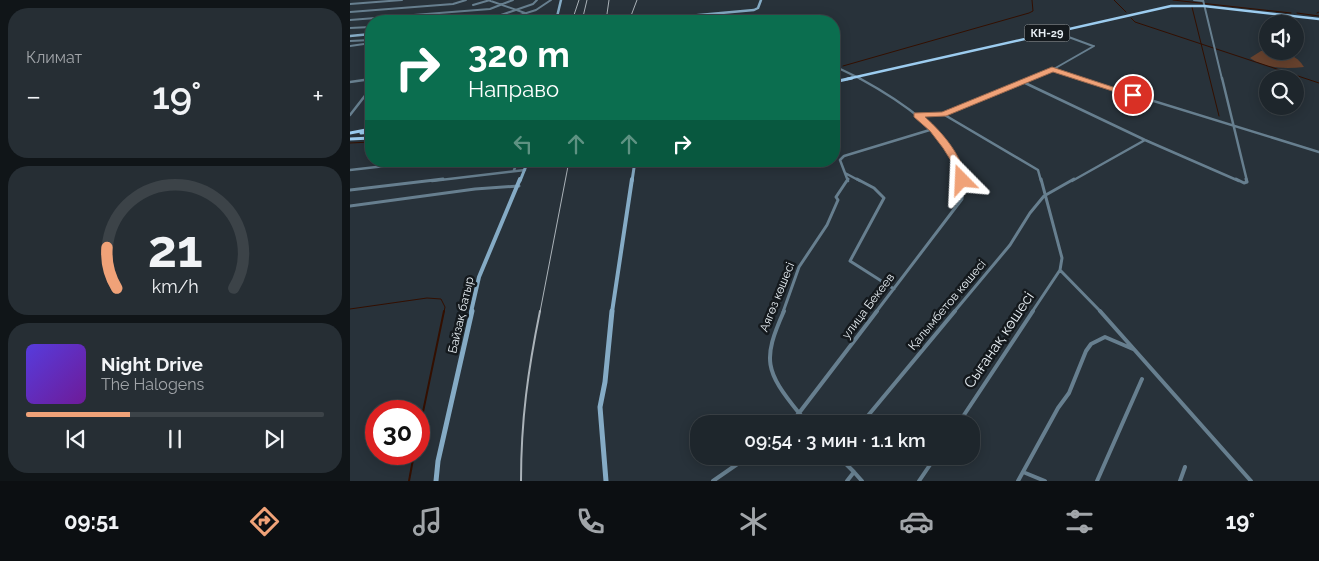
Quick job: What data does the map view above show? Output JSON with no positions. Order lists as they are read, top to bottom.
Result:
{
  "streets": {
    "main road": ["КН-29"],
    "street": [
      "Аягөз көшесі",
      "Қалымбетов көшесі",
      "улица Бекеев",
      "Байзақ батыр",
      "Сығанақ көшесі"
    ]
  },
  "crossings": [
    ["Аягөз көшесі", "улица Бекеев"]
  ],
  "page": {
    "tile": "Климат",
    "turn": ["320 m", "Направо"],
    "heat": ["−", "19°", "+"],
    "song": ["Night Drive", "The Halogens"],
    "limit": "30",
    "trip": "09:54 · 3 мин · 1.1 km",
    "tabs": ["09:51", "19°"],
    "gauge": ["21", "km/h"]
  }
}
